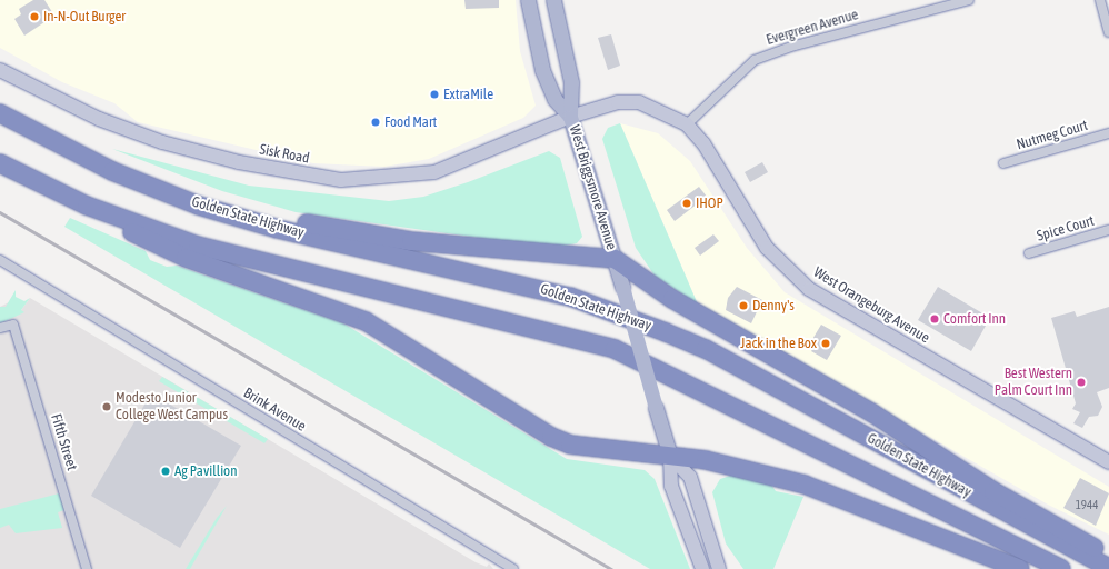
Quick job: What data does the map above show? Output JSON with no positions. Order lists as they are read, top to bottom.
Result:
{
  "streets": {
    "highway": ["Golden State Highway"],
    "main road": ["Sisk Road", "West Briggsmore Avenue", "West Orangeburg Avenue"],
    "street": [
      "Evergreen Avenue",
      "Nutmeg Court",
      "Spice Court",
      "Brink Avenue",
      "Fifth Street"
    ]
  },
  "crossings": [
    ["Evergreen Avenue", "West Orangeburg Avenue"],
    ["Sisk Road", "West Briggsmore Avenue"],
    ["Sisk Road", "West Orangeburg Avenue"],
    ["West Briggsmore Avenue", "West Orangeburg Avenue"]
  ],
  "places": [
    "In-N-Out Burger",
    "ExtraMile",
    "Food Mart",
    "IHOP",
    "Denny's",
    "Comfort Inn",
    "Jack in the Box",
    "Best Western Palm Court Inn",
    "Modesto Junior College West Campus",
    "Ag Pavillion"
  ],
  "house_numbers": ["1944"]
}
